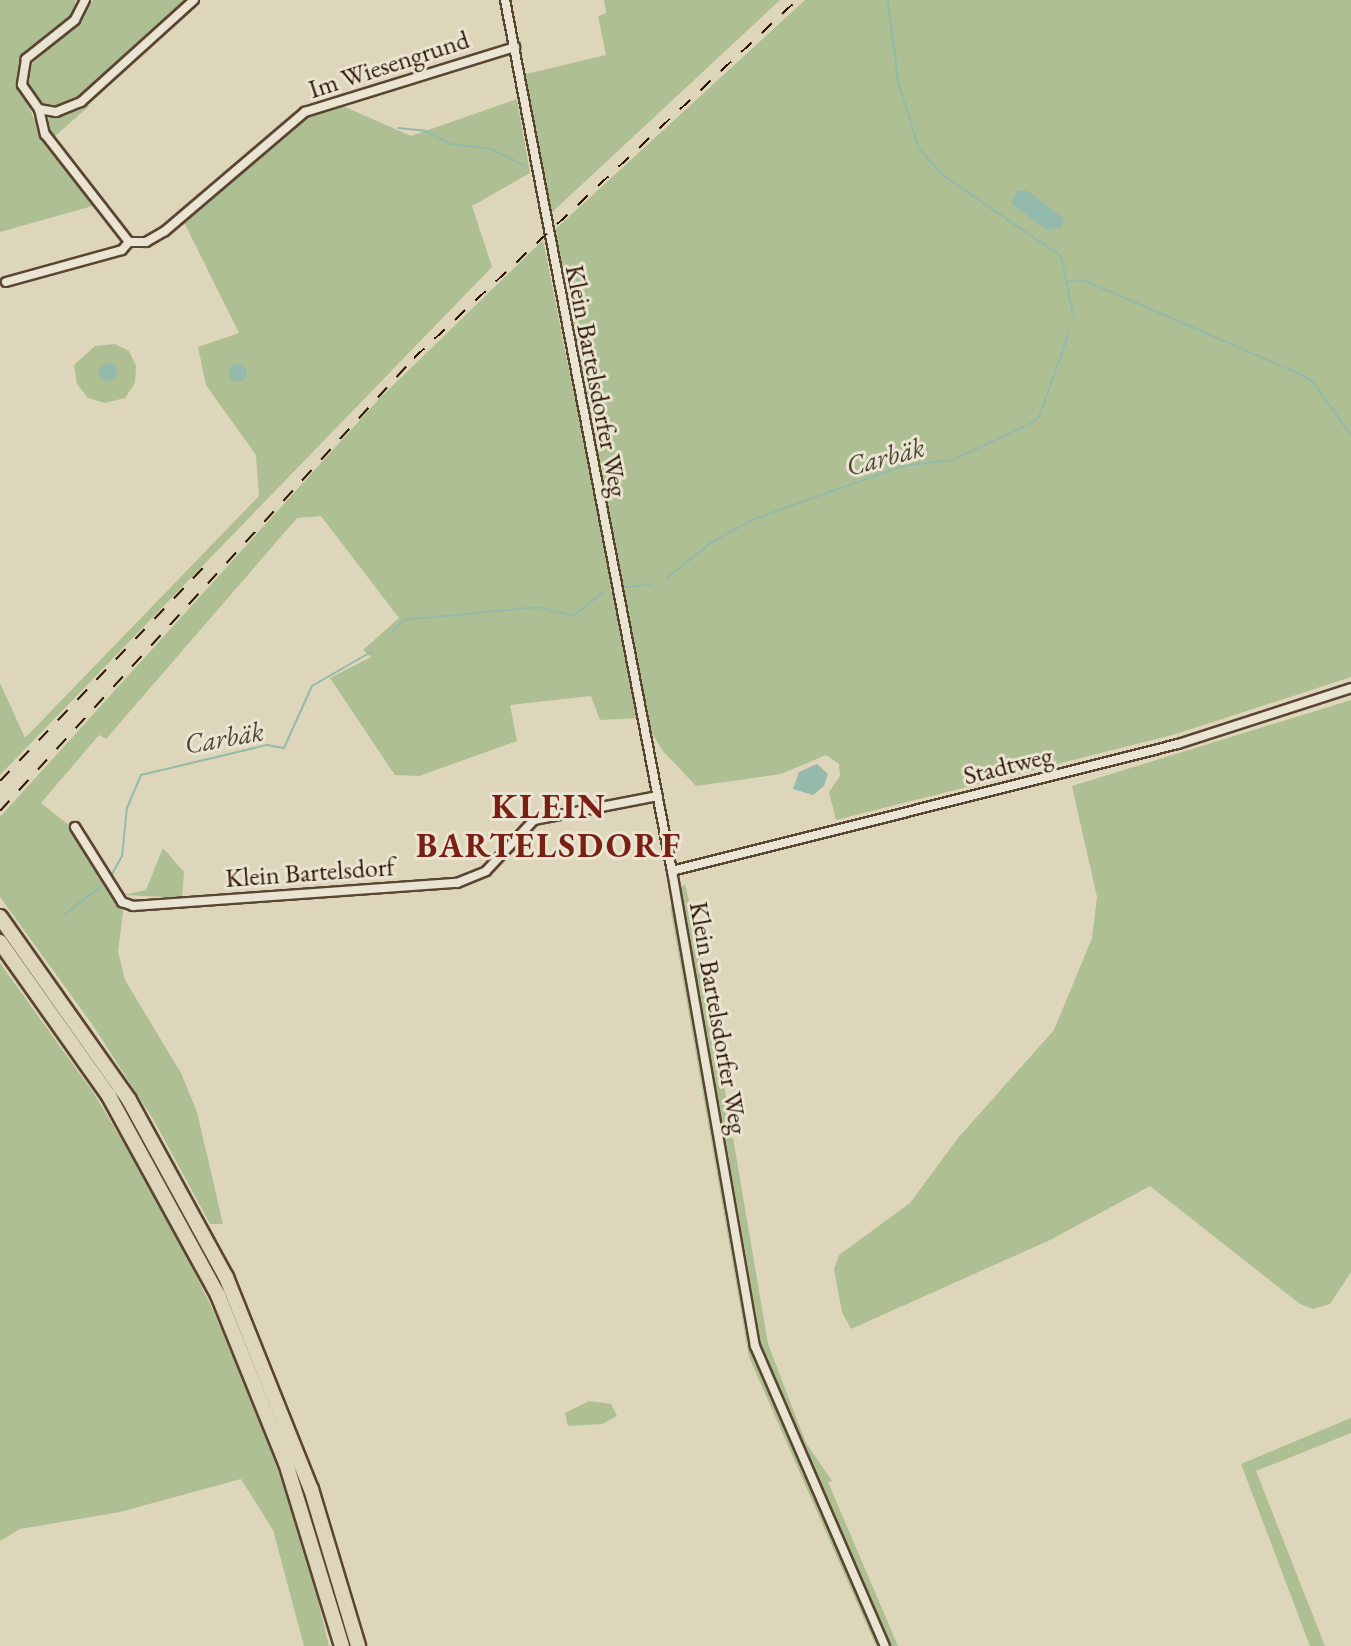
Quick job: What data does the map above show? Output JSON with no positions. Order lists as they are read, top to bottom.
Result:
{
  "streets": {
    "street": [
      "Im Wiesengrund",
      "Klein Bartelsdorfer Weg",
      "Stadtweg",
      "Klein Bartelsdorf"
    ]
  },
  "crossings": [
    ["Im Wiesengrund", "Klein Bartelsdorfer Weg"],
    ["Klein Bartelsdorfer Weg", "Stadtweg"],
    ["Klein Bartelsdorfer Weg", "Klein Bartelsdorf"]
  ],
  "districts": ["KLEIN BARTELSDORF"],
  "water": ["Carbäk"]
}
